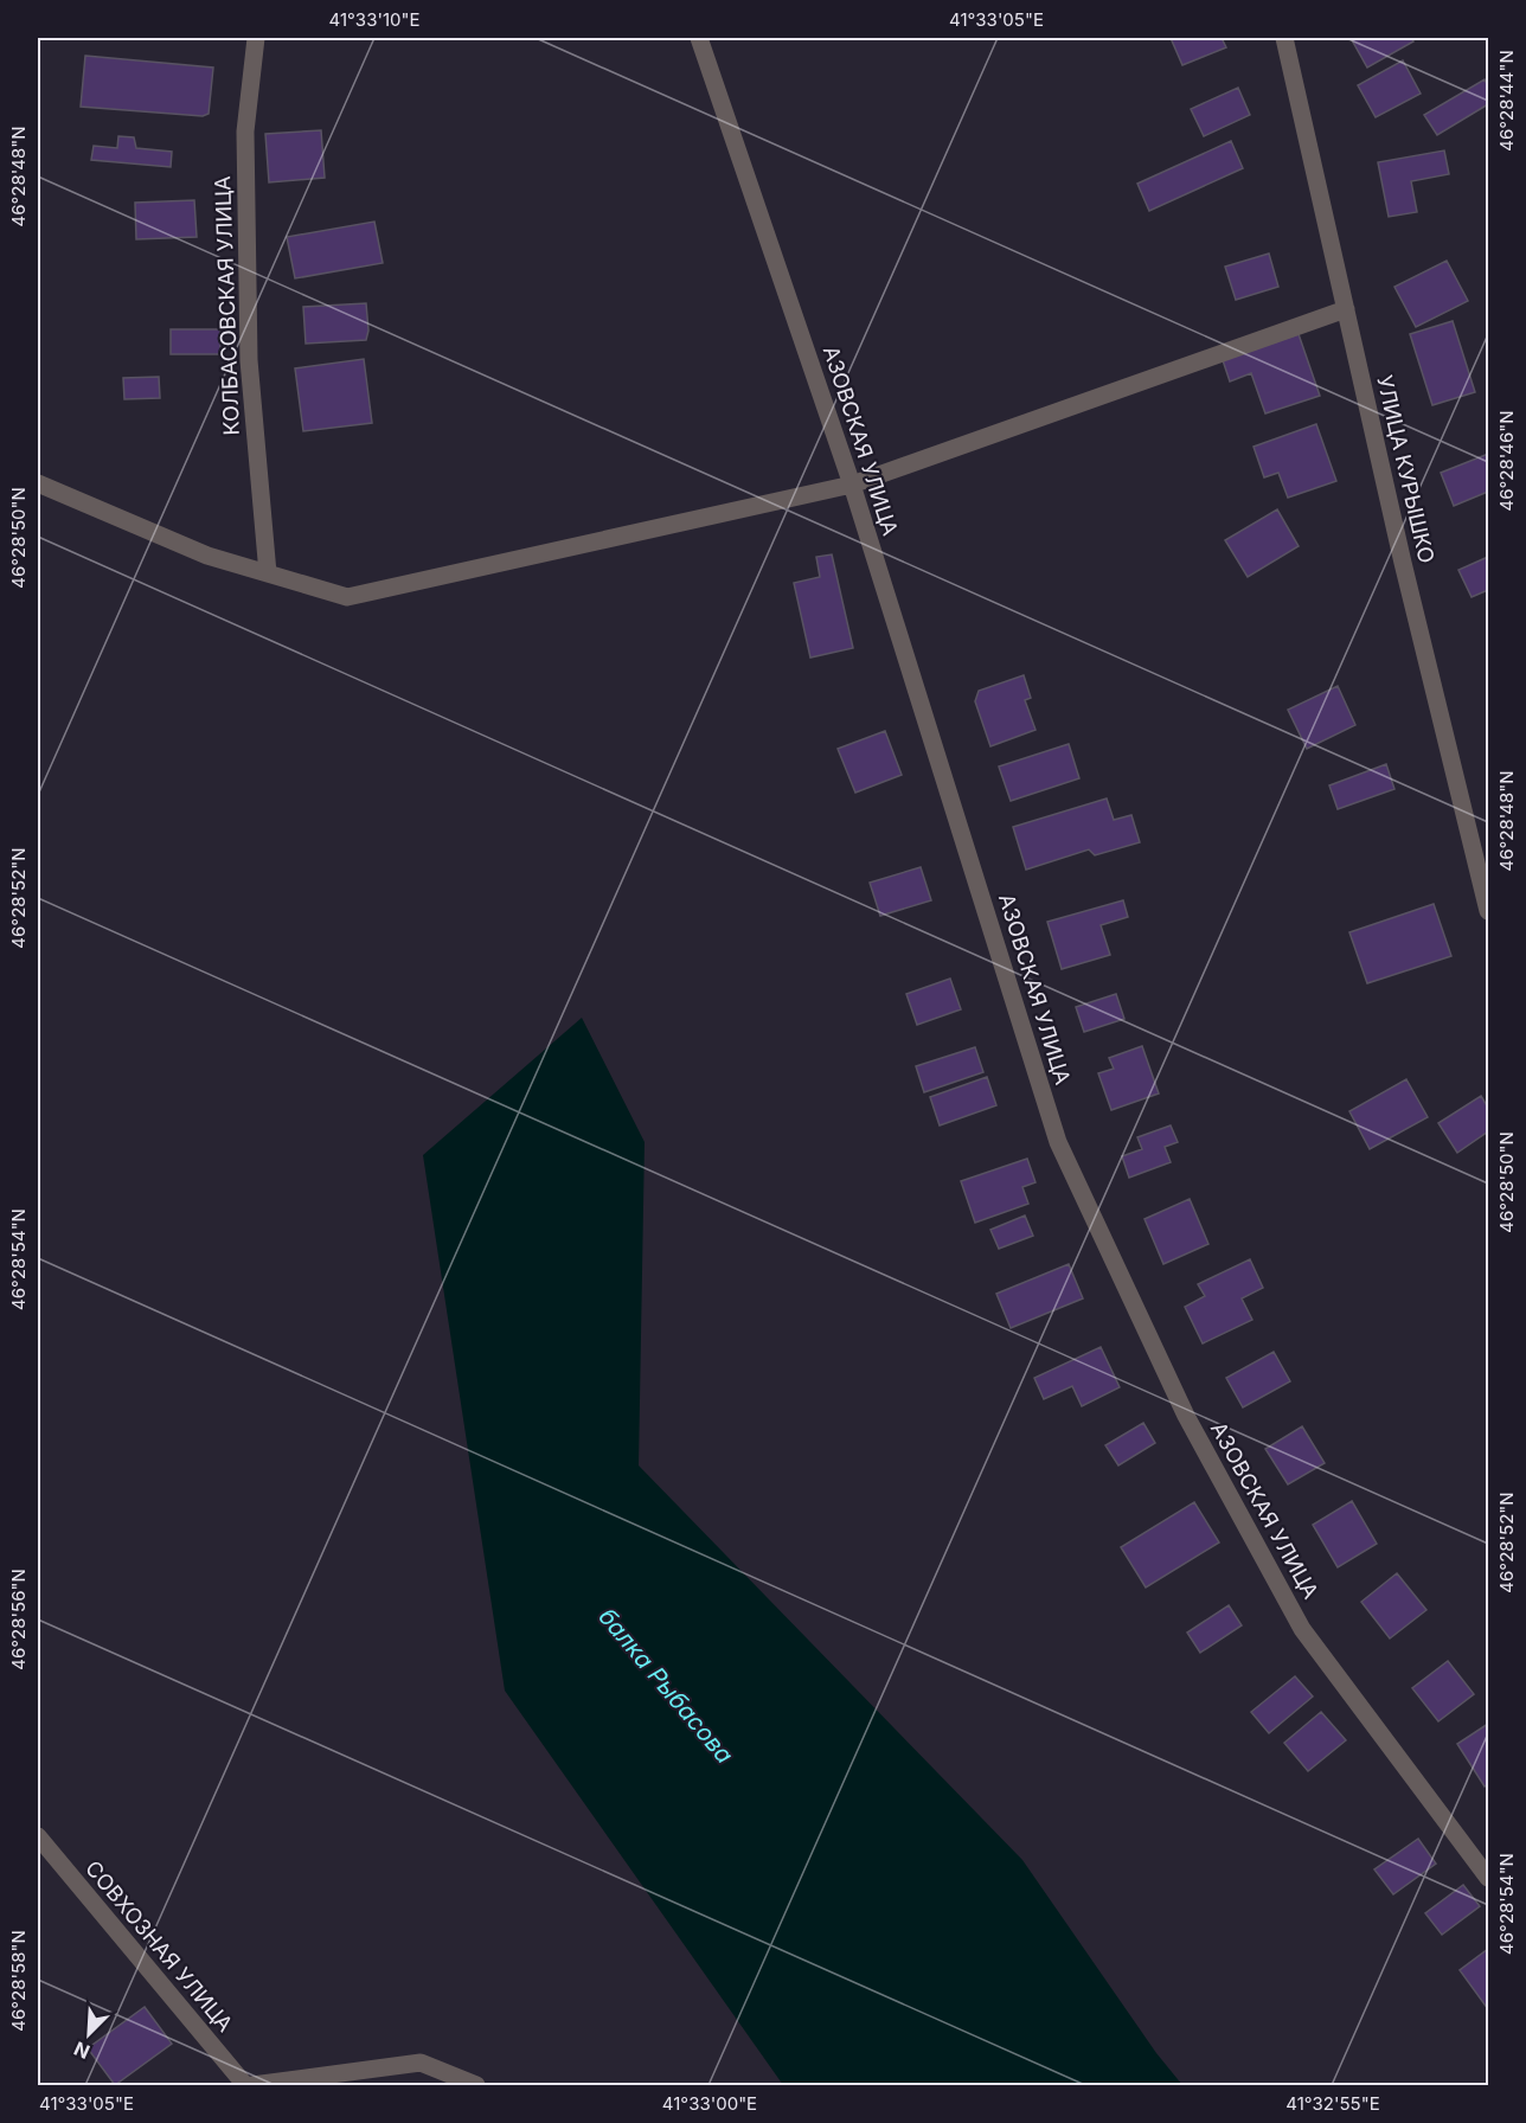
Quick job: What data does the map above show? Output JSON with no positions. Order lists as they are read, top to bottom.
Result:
{
  "streets": {
    "street": [
      "КОЛБАСОВСКАЯ УЛИЦА",
      "АЗОВСКАЯ УЛИЦА",
      "УЛИЦА КУРЫШКО",
      "СОВХОЗНАЯ УЛИЦА"
    ]
  },
  "water": ["балка Рыбасова"],
  "north": "bottom left",
  "coordinates": [
    "41°33'10\"E",
    "41°33'05\"E",
    "46°28'44\"N",
    "46°28'48\"N",
    "46°28'46\"N",
    "46°28'50\"N",
    "46°28'52\"N",
    "46°28'54\"N",
    "46°28'56\"N",
    "46°28'58\"N",
    "41°33'00\"E",
    "41°32'55\"E"
  ]
}
